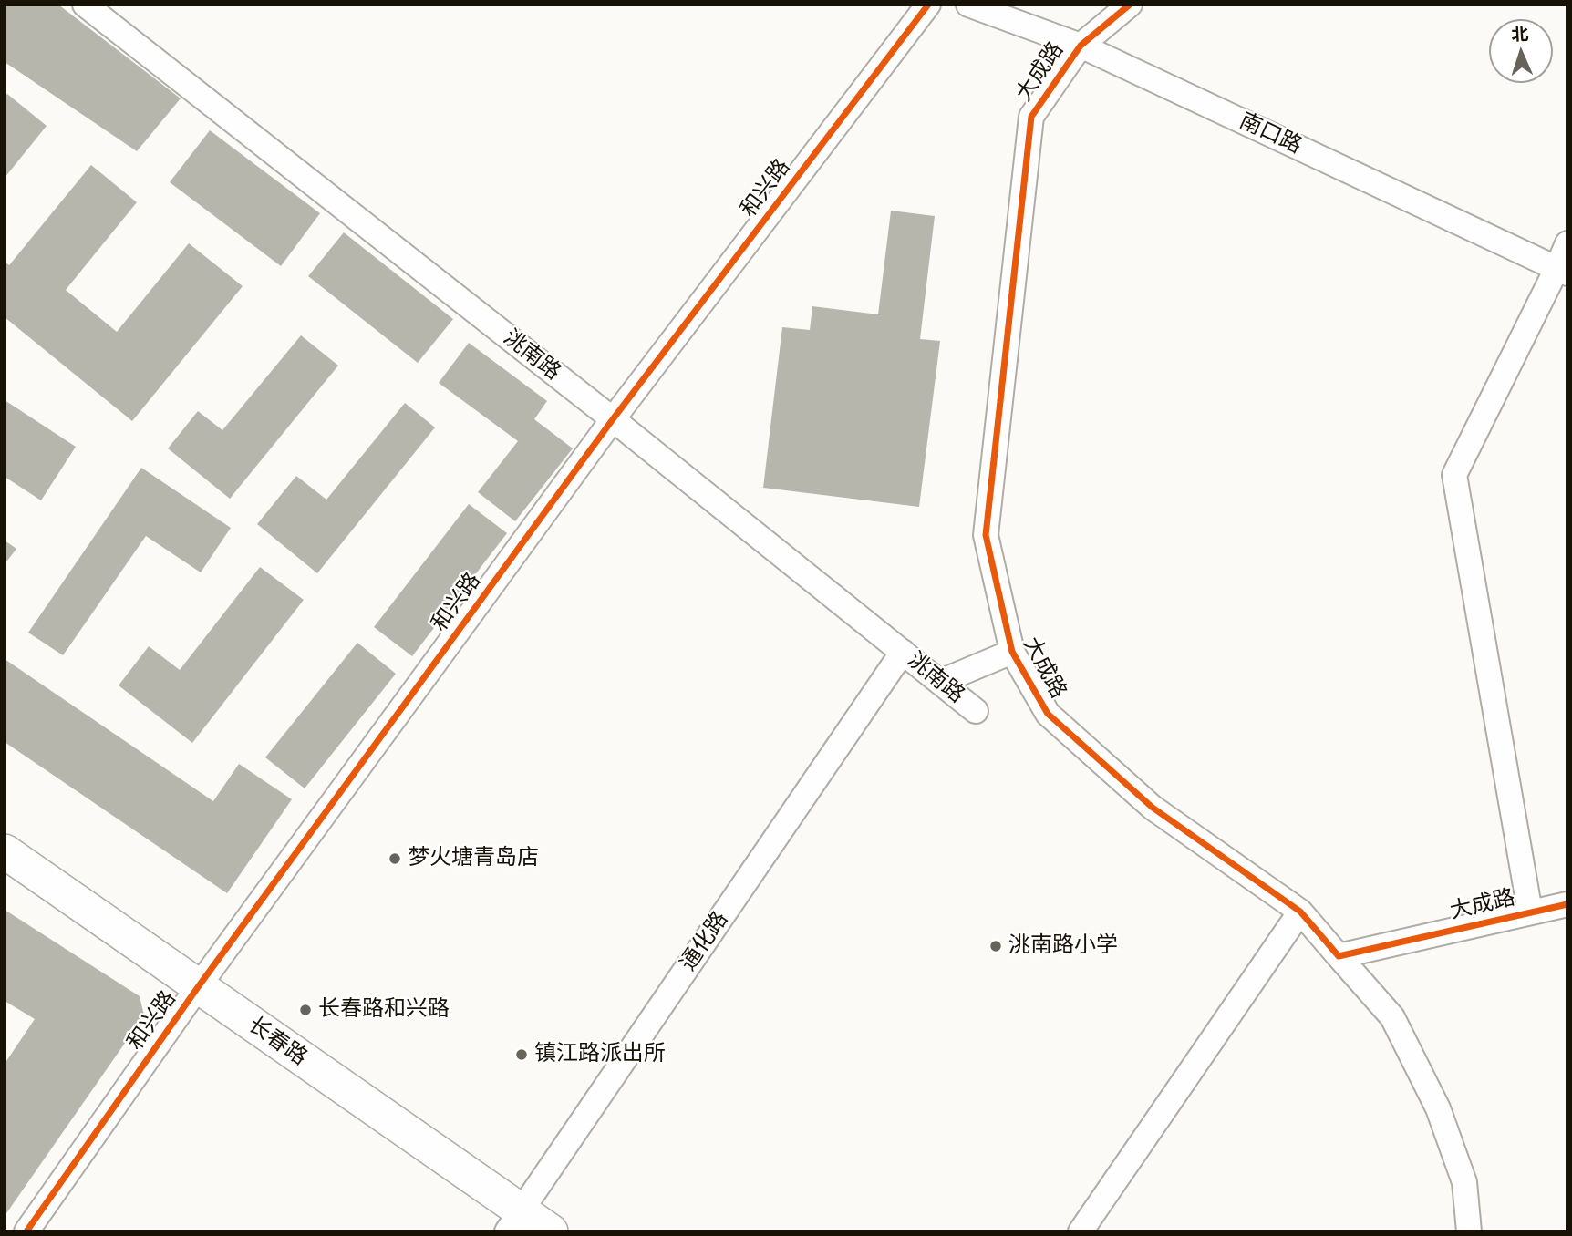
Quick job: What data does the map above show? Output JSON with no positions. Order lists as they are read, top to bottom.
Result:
{
  "streets": {
    "main road": ["长春路"],
    "street": [
      "大成路",
      "南口路",
      "和兴路",
      "洮南路",
      "通化路"
    ]
  },
  "crossings": [
    ["大成路", "南口路"],
    ["和兴路", "洮南路"],
    ["和兴路", "长春路"],
    ["洮南路", "通化路"],
    ["通化路", "长春路"]
  ],
  "places": [
    "梦火塘青岛店",
    "洮南路小学",
    "长春路和兴路",
    "镇江路派出所"
  ],
  "north": "top"
}
